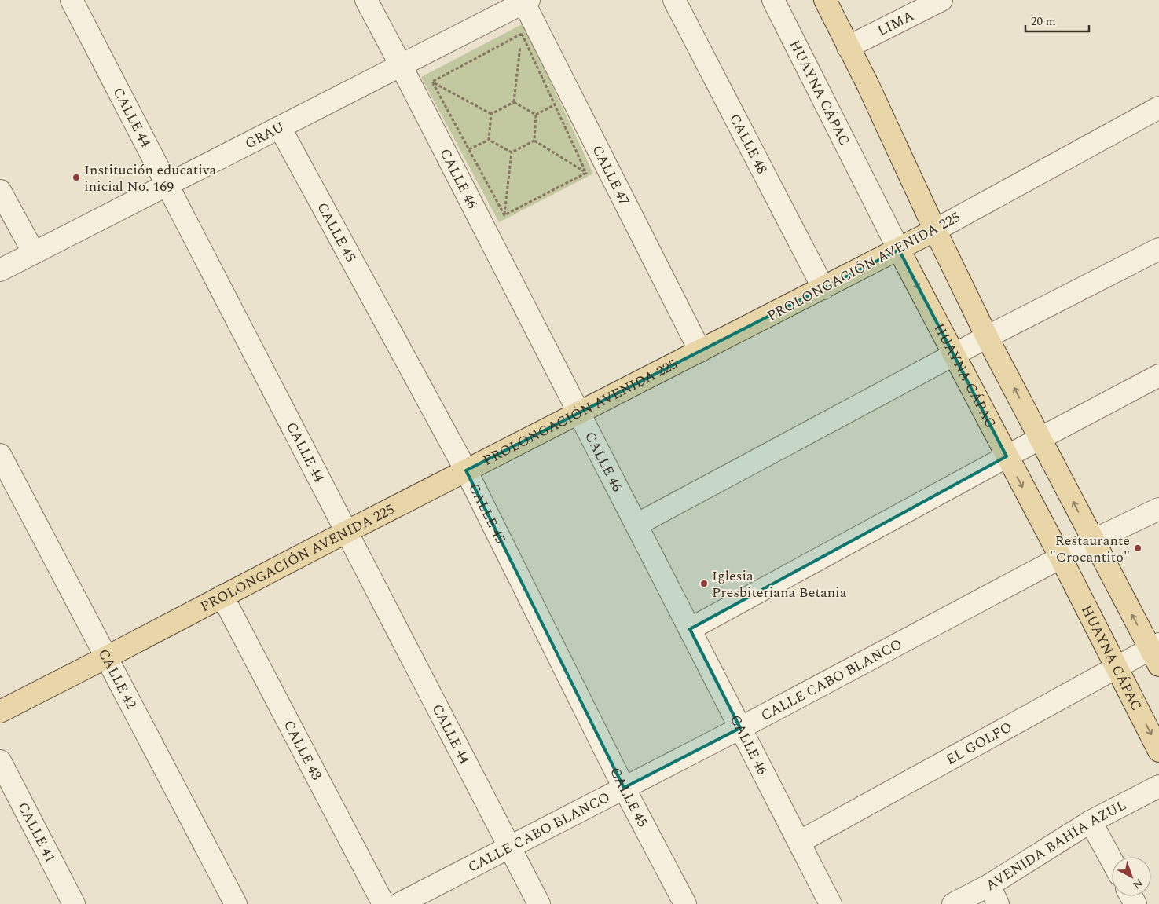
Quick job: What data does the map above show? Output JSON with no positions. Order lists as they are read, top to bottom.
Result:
{
  "streets": {
    "main road": ["HUAYNA CÁPAC", "PROLONGACIÓN AVENIDA 225"],
    "street": [
      "LIMA",
      "CALLE 44",
      "GRAU",
      "CALLE 48",
      "CALLE 47",
      "CALLE 46",
      "CALLE 45",
      "CALLE 42",
      "CALLE CABO BLANCO",
      "EL GOLFO",
      "CALLE 43",
      "CALLE 41",
      "AVENIDA BAHÍA AZUL"
    ]
  },
  "crossings": [
    ["HUAYNA CÁPAC", "PROLONGACIÓN AVENIDA 225"],
    ["HUAYNA CÁPAC", "CALLE CABO BLANCO"],
    ["HUAYNA CÁPAC", "EL GOLFO"],
    ["CALLE 44", "GRAU"],
    ["CALLE 44", "PROLONGACIÓN AVENIDA 225"],
    ["CALLE 44", "CALLE CABO BLANCO"],
    ["GRAU", "CALLE 47"],
    ["GRAU", "CALLE 46"],
    ["GRAU", "CALLE 45"],
    ["CALLE 48", "PROLONGACIÓN AVENIDA 225"],
    ["CALLE 47", "PROLONGACIÓN AVENIDA 225"],
    ["CALLE 46", "PROLONGACIÓN AVENIDA 225"],
    ["CALLE 46", "CALLE CABO BLANCO"],
    ["CALLE 46", "EL GOLFO"],
    ["CALLE 45", "PROLONGACIÓN AVENIDA 225"],
    ["CALLE 45", "CALLE CABO BLANCO"],
    ["PROLONGACIÓN AVENIDA 225", "CALLE 42"],
    ["PROLONGACIÓN AVENIDA 225", "CALLE 43"]
  ],
  "one_way": ["HUAYNA CÁPAC"],
  "places": ["Institución educativa inicial No. 169", "Restaurante \"Crocantito\"", "Iglesia Presbiteriana Betania"],
  "scale_bar": "20 m",
  "north": "bottom right"
}
